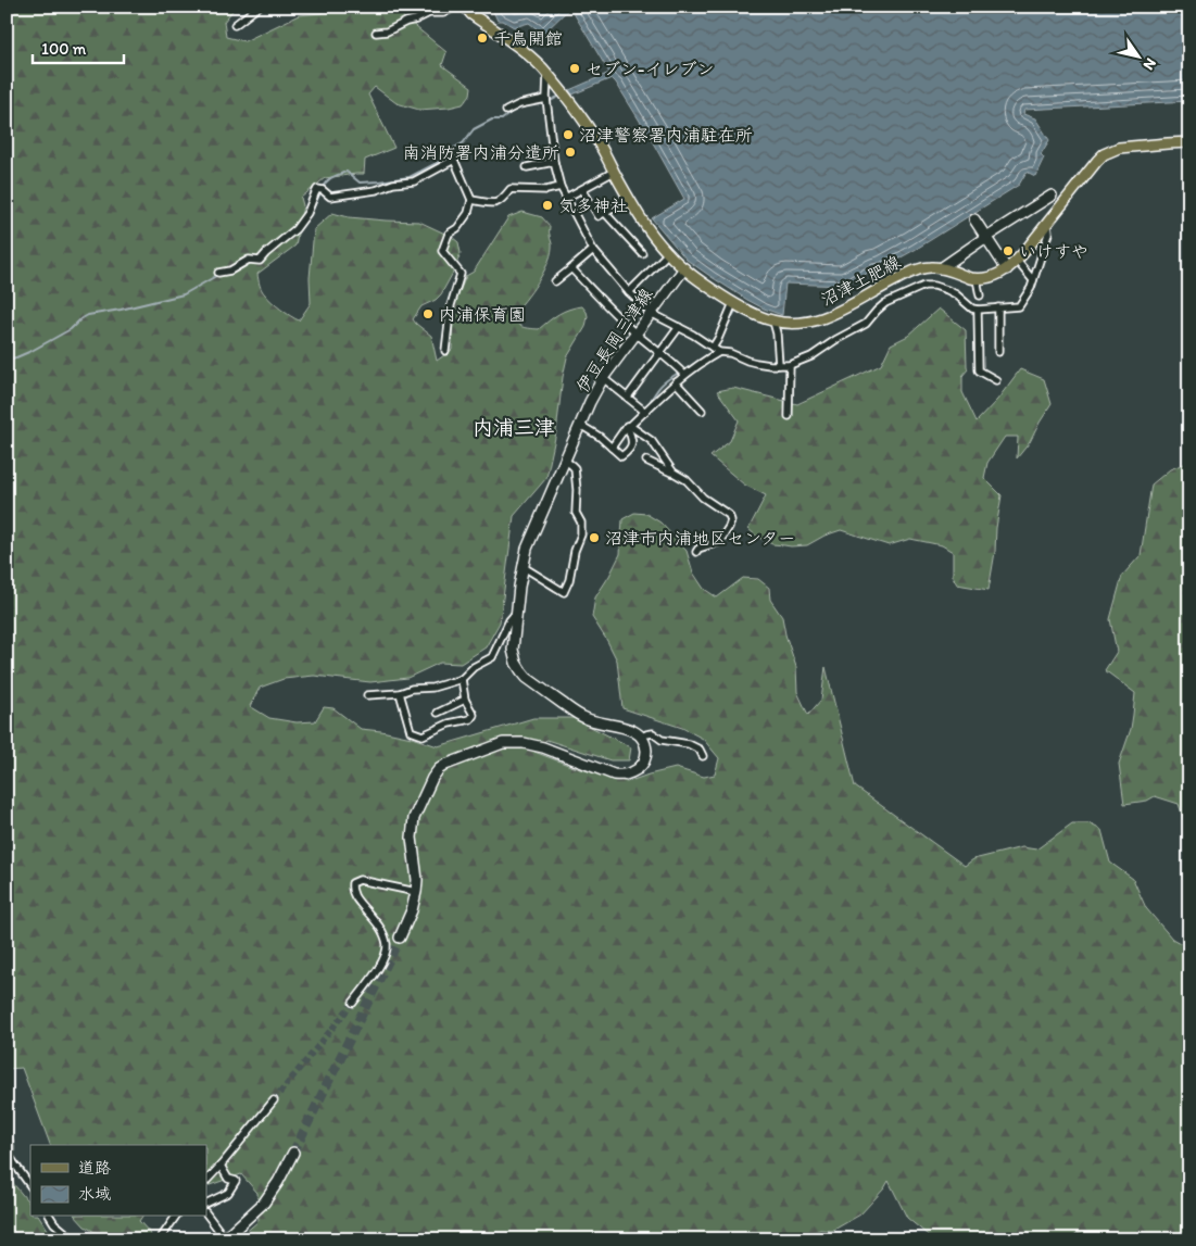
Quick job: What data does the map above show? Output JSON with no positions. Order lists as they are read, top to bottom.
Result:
{
  "streets": {
    "main road": ["沼津土肥線", "伊豆長岡三津線"]
  },
  "crossings": [
    ["沼津土肥線", "伊豆長岡三津線"]
  ],
  "districts": ["内浦三津"],
  "places": [
    "千鳥開館",
    "セブン-イレブン",
    "沼津警察署内浦駐在所",
    "南消防署内浦分遣所",
    "気多神社",
    "いけすや",
    "内浦保育園",
    "沼津市内浦地区センター"
  ],
  "legend": ["道路", "水域"],
  "scale_bar": "100 m",
  "north": "bottom right"
}
